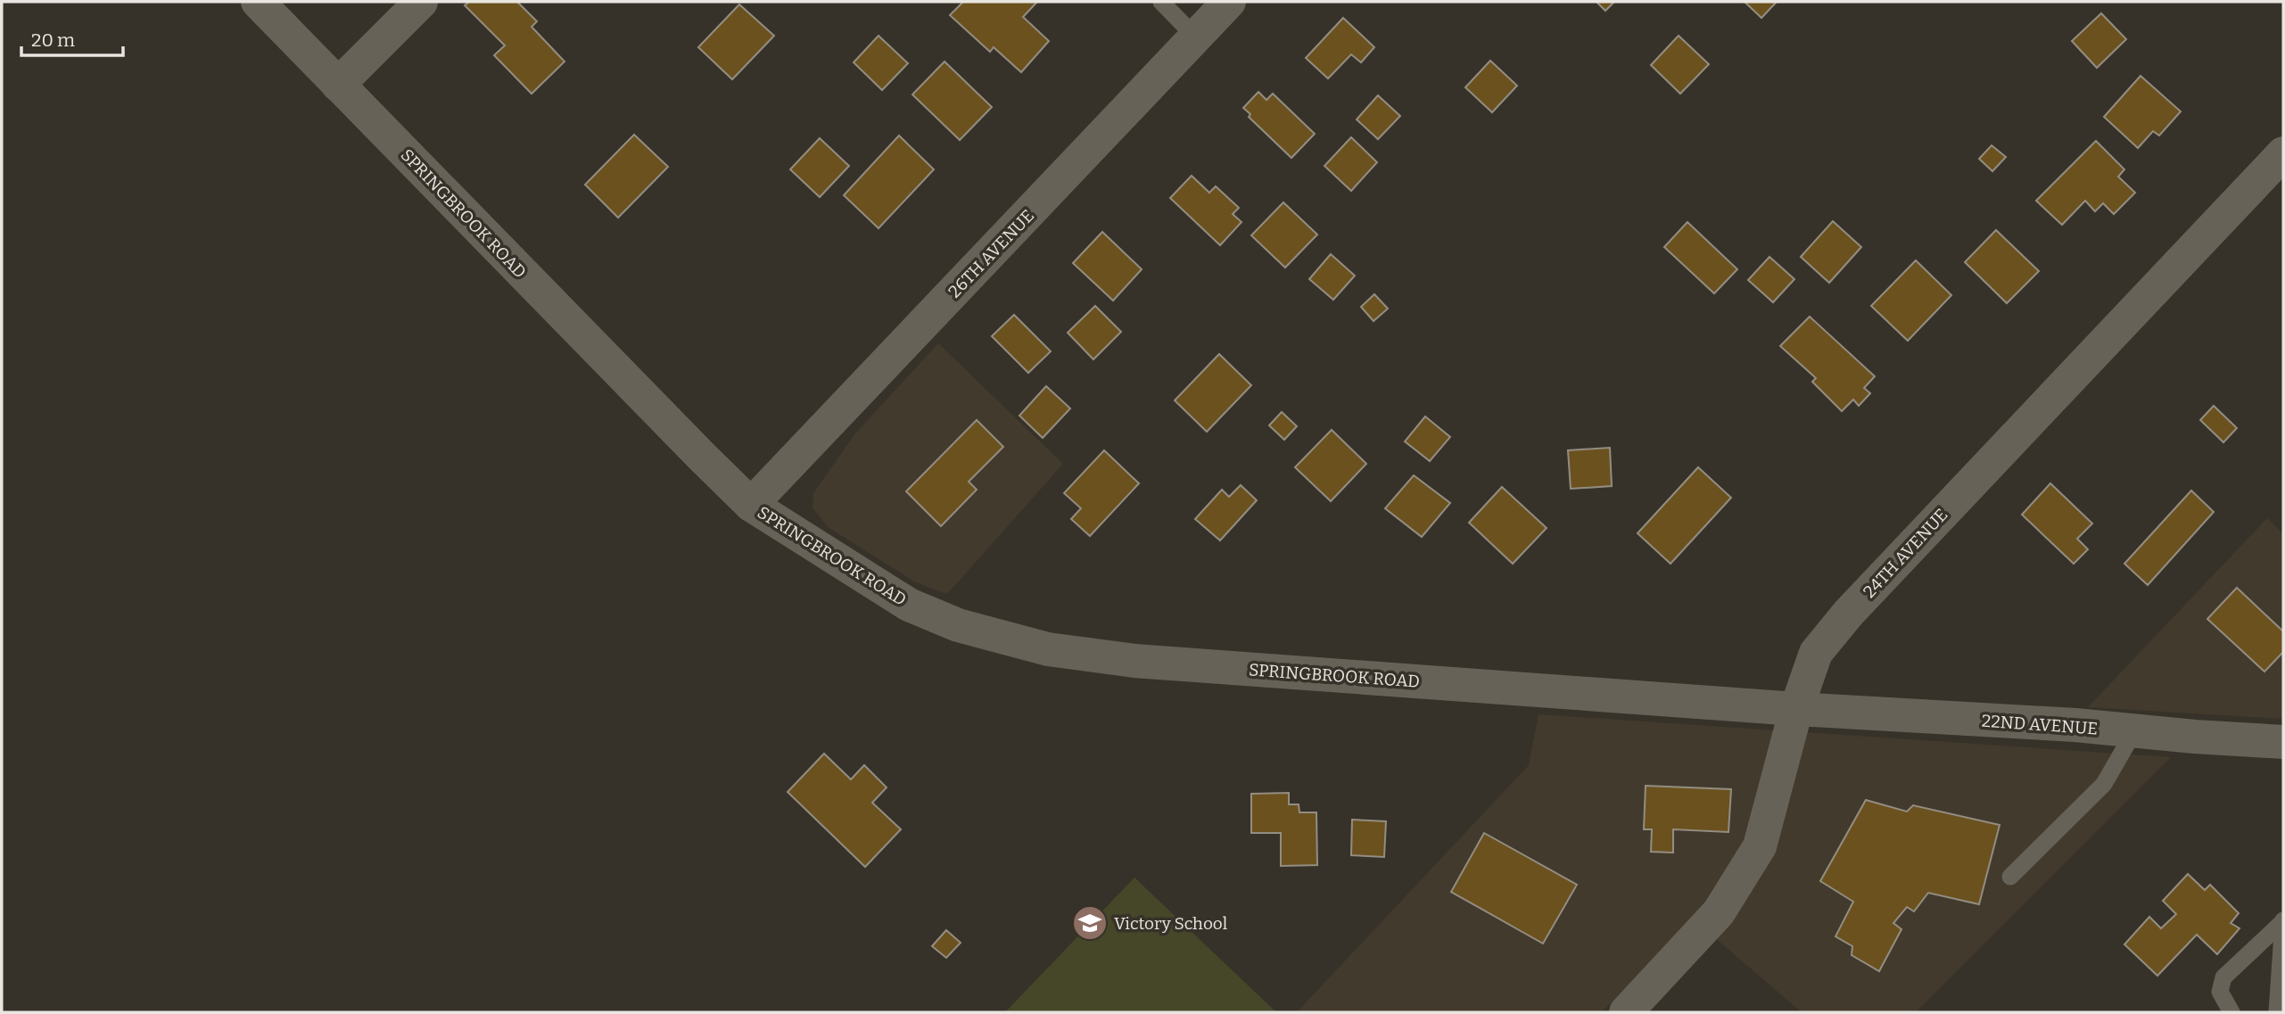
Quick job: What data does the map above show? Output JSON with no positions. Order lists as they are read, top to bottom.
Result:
{
  "streets": {
    "street": [
      "SPRINGBROOK ROAD",
      "26TH AVENUE",
      "24TH AVENUE",
      "22ND AVENUE"
    ]
  },
  "crossings": [
    ["SPRINGBROOK ROAD", "26TH AVENUE"],
    ["SPRINGBROOK ROAD", "24TH AVENUE"],
    ["SPRINGBROOK ROAD", "22ND AVENUE"],
    ["24TH AVENUE", "22ND AVENUE"]
  ],
  "places": {
    "school or university": ["Victory School"]
  },
  "scale_bar": "20 m"
}
